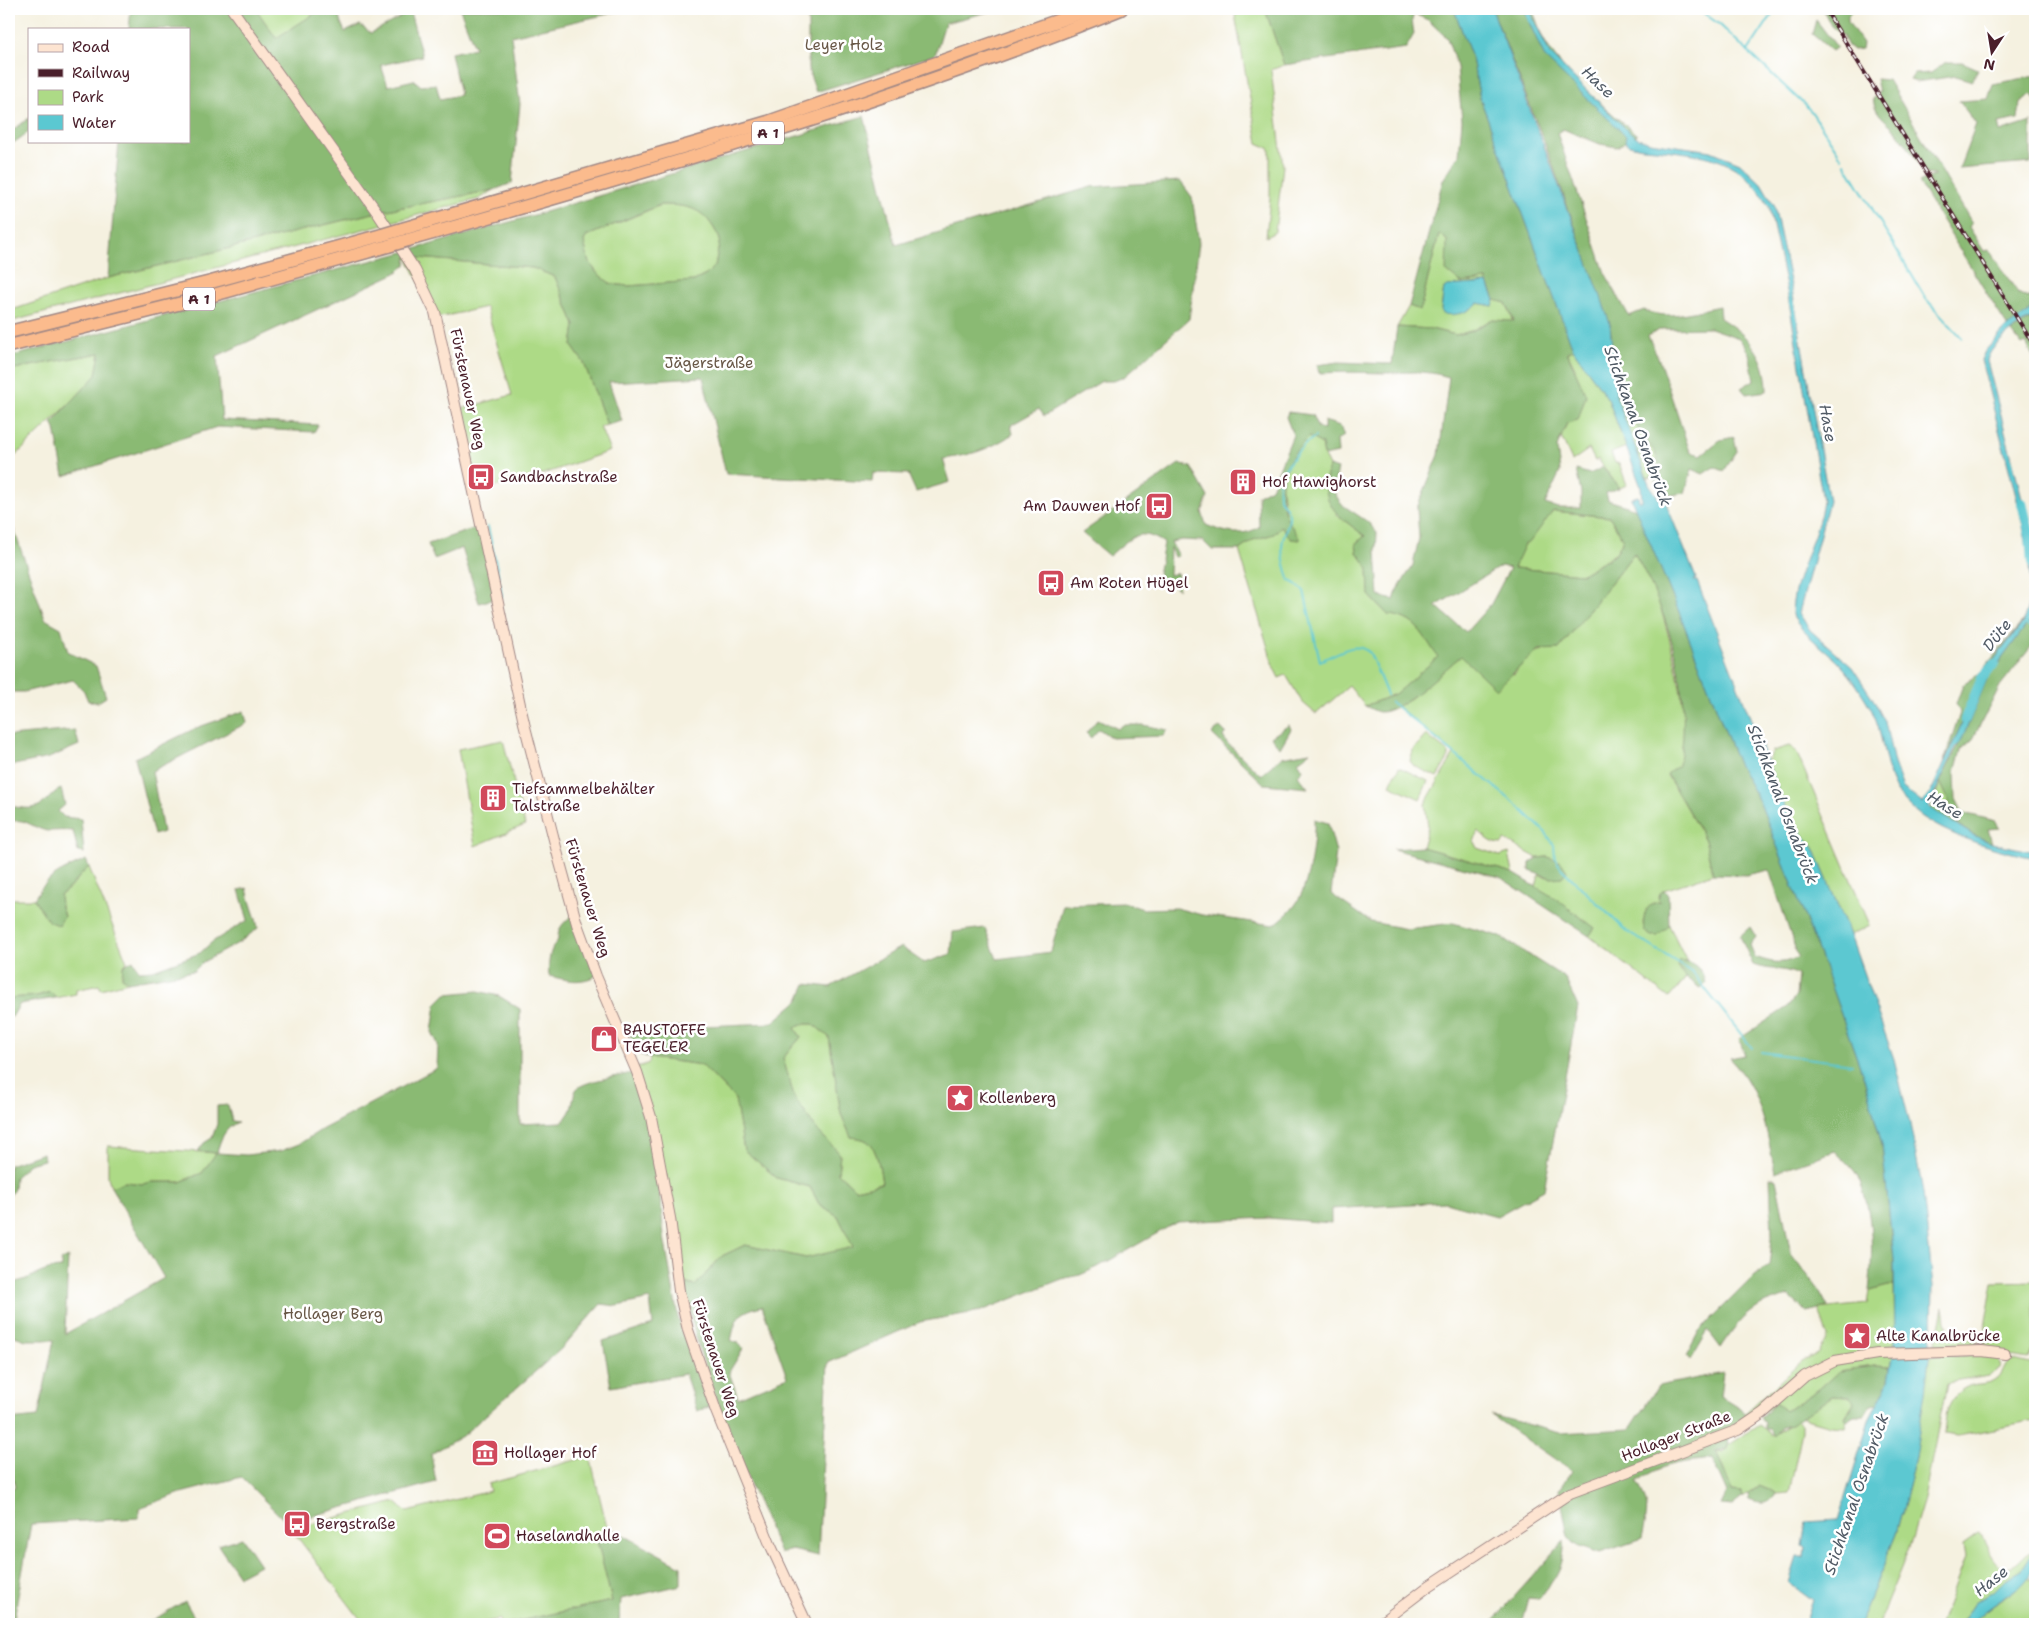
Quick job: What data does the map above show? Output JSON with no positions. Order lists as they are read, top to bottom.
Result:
{
  "streets": {
    "highway": ["A 1"],
    "street": ["Fürstenauer Weg", "Hollager Straße"]
  },
  "water": ["Hase", "Stichkanal Osnabrück", "Düte"],
  "parks": ["Leyer Holz", "Jägerstraße", "Hollager Berg"],
  "places": {
    "bus stop": [
      "Sandbachstraße",
      "Am Dauwen Hof",
      "Am Roten Hügel",
      "Bergstraße"
    ],
    "building": ["Hof Hawighorst", "Tiefsammelbehälter Talstraße"],
    "shop": ["BAUSTOFFE TEGELER"],
    "place": ["Kollenberg", "Alte Kanalbrücke"],
    "museum": ["Hollager Hof"],
    "sports": ["Haselandhalle"]
  },
  "legend": [
    "Road",
    "Railway",
    "Park",
    "Water"
  ],
  "north": "bottom"
}
